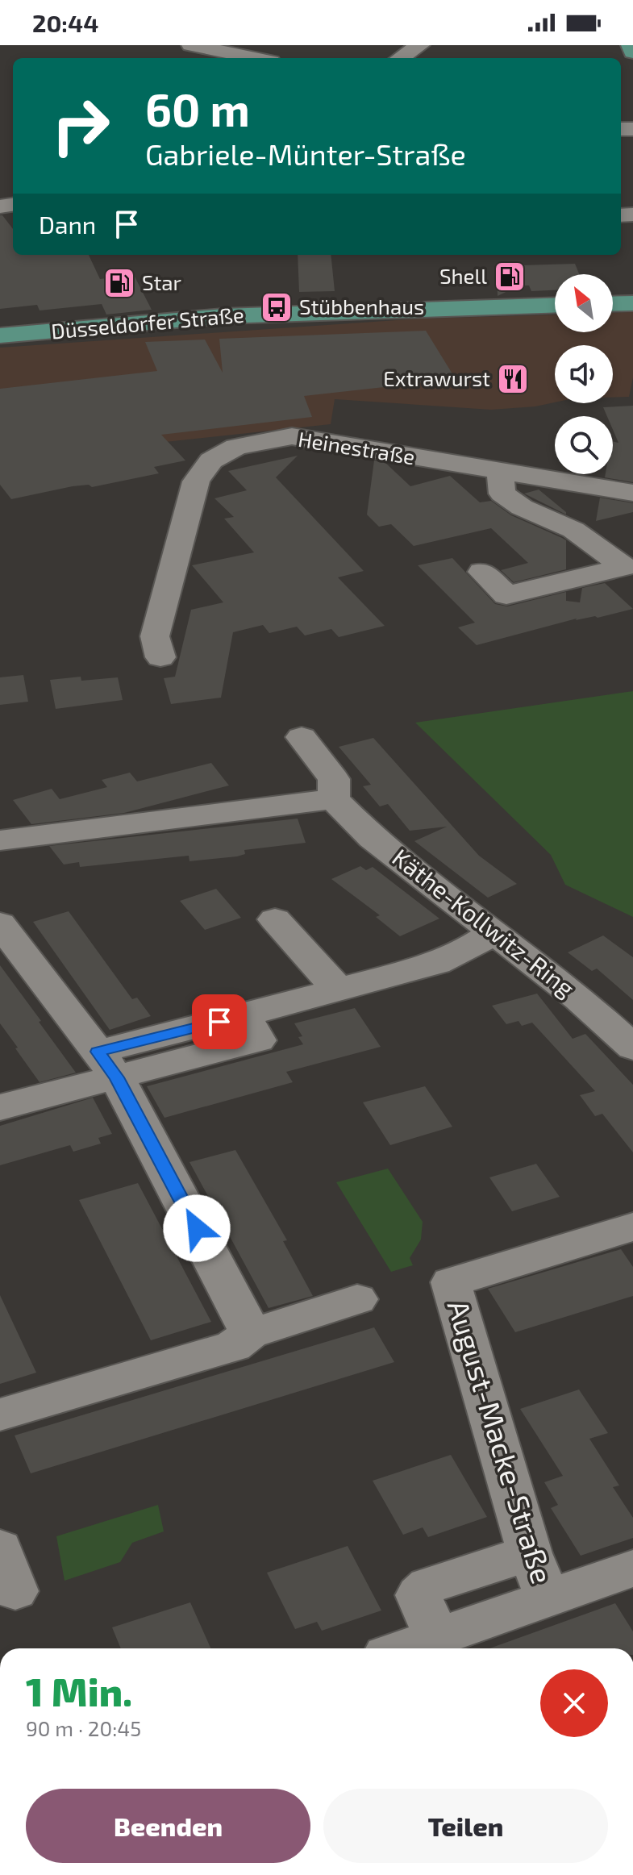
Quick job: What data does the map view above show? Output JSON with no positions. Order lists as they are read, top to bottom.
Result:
{
  "streets": {
    "main road": ["Düsseldorfer Straße"],
    "street": ["Heinestraße", "Käthe-Kollwitz-Ring", "August-Macke-Straße"]
  },
  "places": {
    "fuel station": ["Shell", "Star"],
    "bus stop": ["Stübbenhaus"],
    "restaurant": ["Extrawurst"]
  },
  "north": "top left",
  "page": {
    "status": "20:44",
    "turn": ["60 m", "Gabriele-Münter-Straße"],
    "then": "Dann",
    "heading": ["1 Min.", "90 m · 20:45"],
    "buttons": ["Beenden", "Teilen"]
  }
}
